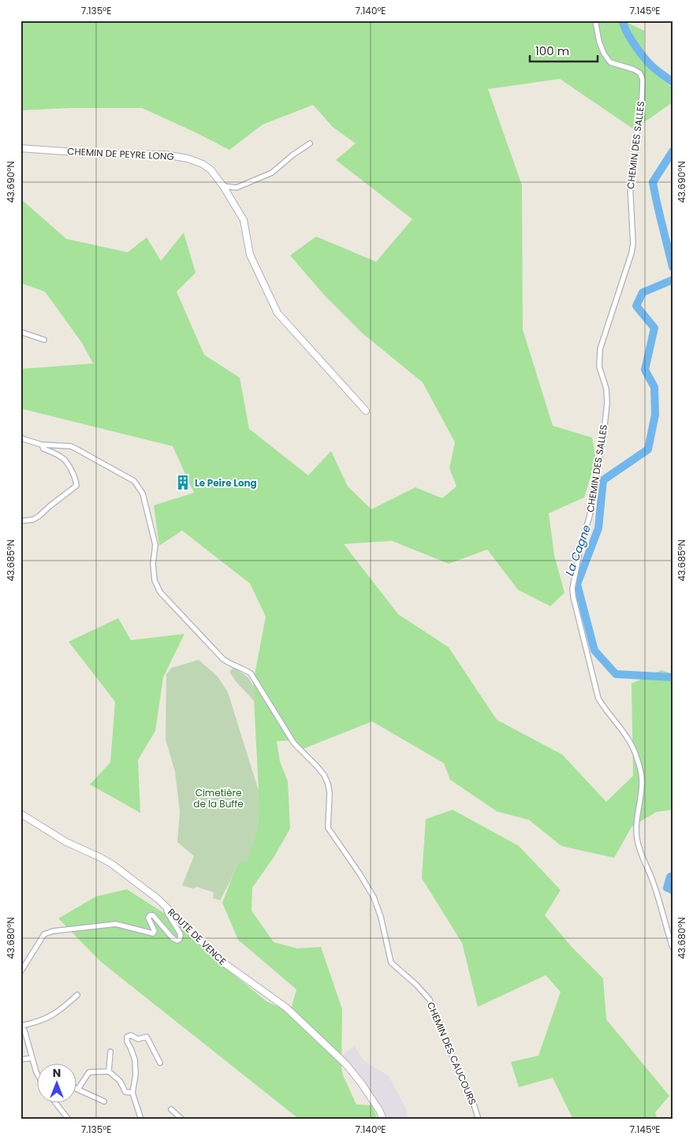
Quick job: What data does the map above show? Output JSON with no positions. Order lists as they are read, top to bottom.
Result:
{
  "streets": {
    "street": [
      "CHEMIN DES SALLES",
      "CHEMIN DE PEYRE LONG",
      "ROUTE DE VENCE",
      "CHEMIN DES CAUCOURS"
    ]
  },
  "water": ["La Cagne"],
  "parks": ["Cimetière de la Buffe"],
  "places": {
    "building": ["Le Peire Long"]
  },
  "scale_bar": "100 m",
  "north": "top",
  "coordinates": [
    "7.135°E",
    "7.140°E",
    "7.145°E",
    "43.690°N",
    "43.685°N",
    "43.680°N"
  ]
}
